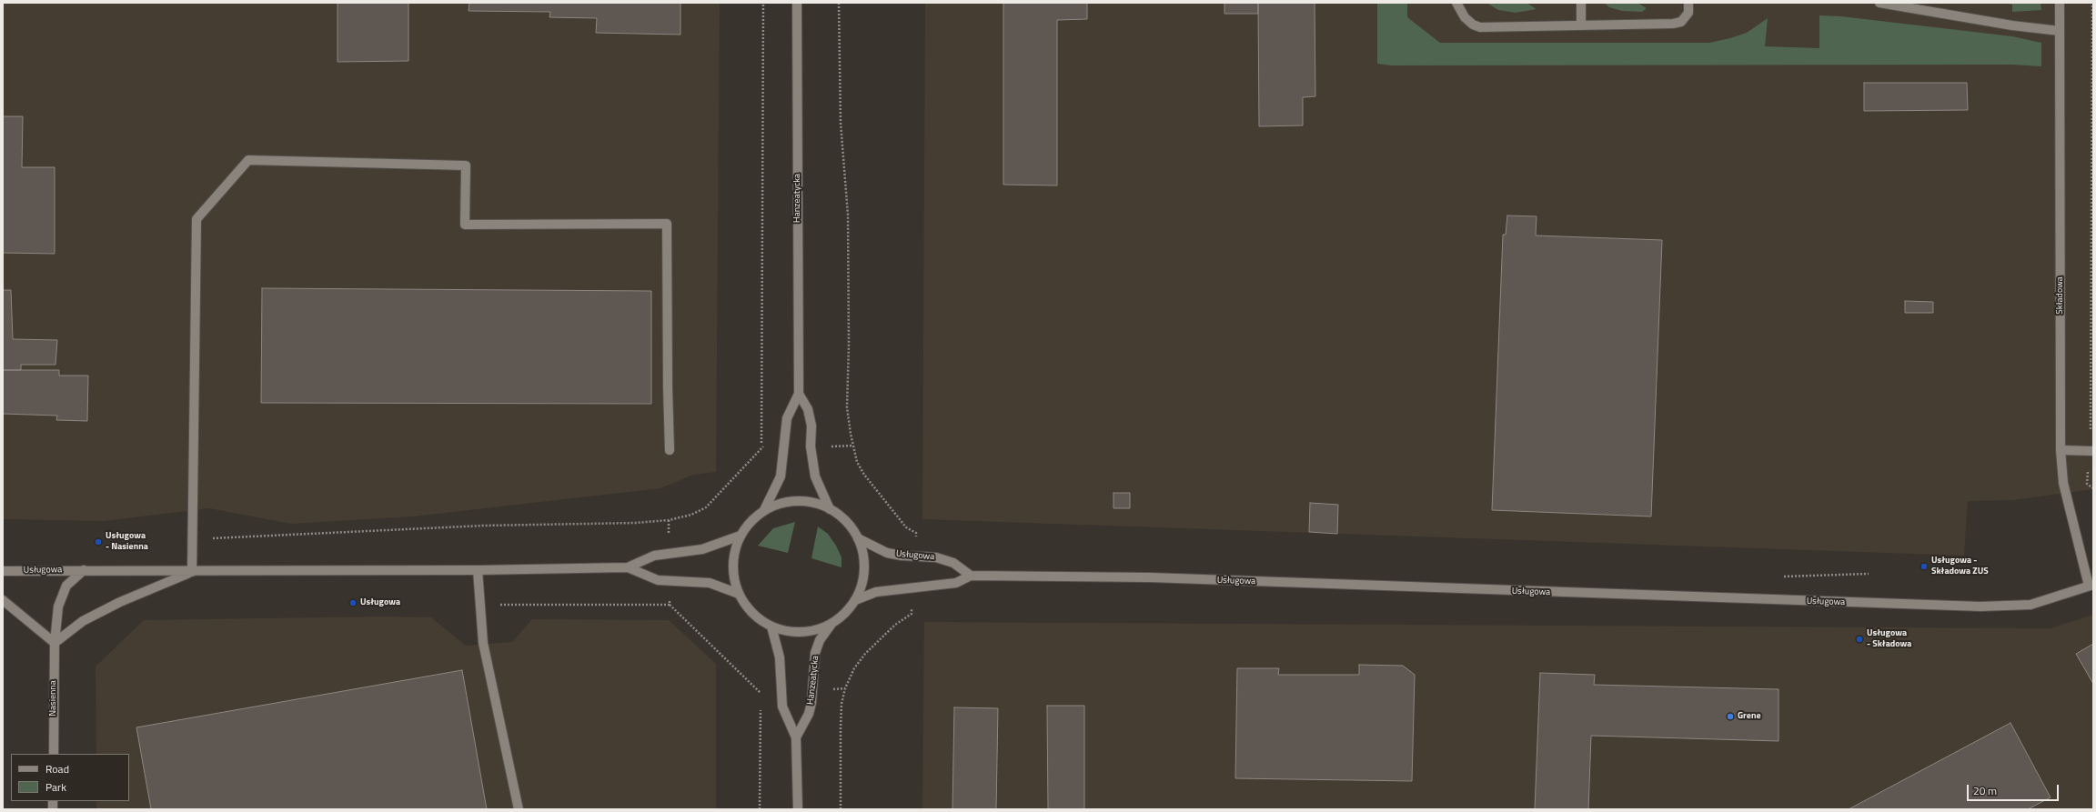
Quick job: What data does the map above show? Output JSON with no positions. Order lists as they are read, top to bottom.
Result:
{
  "streets": {
    "street": [
      "Hanzeatycka",
      "Składowa",
      "Usługowa",
      "Nasienna"
    ]
  },
  "crossings": [
    ["Składowa", "Usługowa"],
    ["Usługowa", "Nasienna"]
  ],
  "places": [
    "Usługowa - Nasienna",
    "Usługowa - Składowa ZUS",
    "Usługowa",
    "Usługowa - Składowa",
    "Grene"
  ],
  "legend": ["Road", "Park"],
  "scale_bar": "20 m"
}
